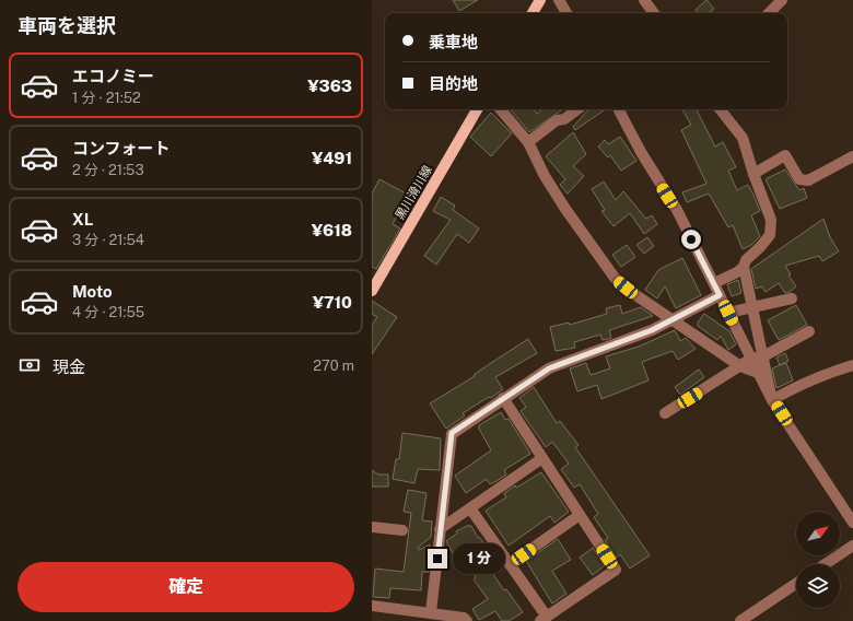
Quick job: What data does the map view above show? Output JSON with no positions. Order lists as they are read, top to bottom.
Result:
{
  "streets": {
    "main road": ["黒川滑川線"]
  },
  "north": "top right",
  "page": {
    "heading": "車両を選択",
    "banner": ["乗車地", "目的地"],
    "list": [
      {
        "name": "エコノミー",
        "note": "1 分 · 21:52",
        "value": "¥363"
      },
      {
        "name": "コンフォート",
        "note": "2 分 · 21:53",
        "value": "¥491"
      },
      {
        "name": "XL",
        "note": "3 分 · 21:54",
        "value": "¥618"
      },
      {
        "name": "Moto",
        "note": "4 分 · 21:55",
        "value": "¥710"
      }
    ],
    "pay": ["現金", "270 m"],
    "bubble": "1 分",
    "buttons": "確定"
  }
}
